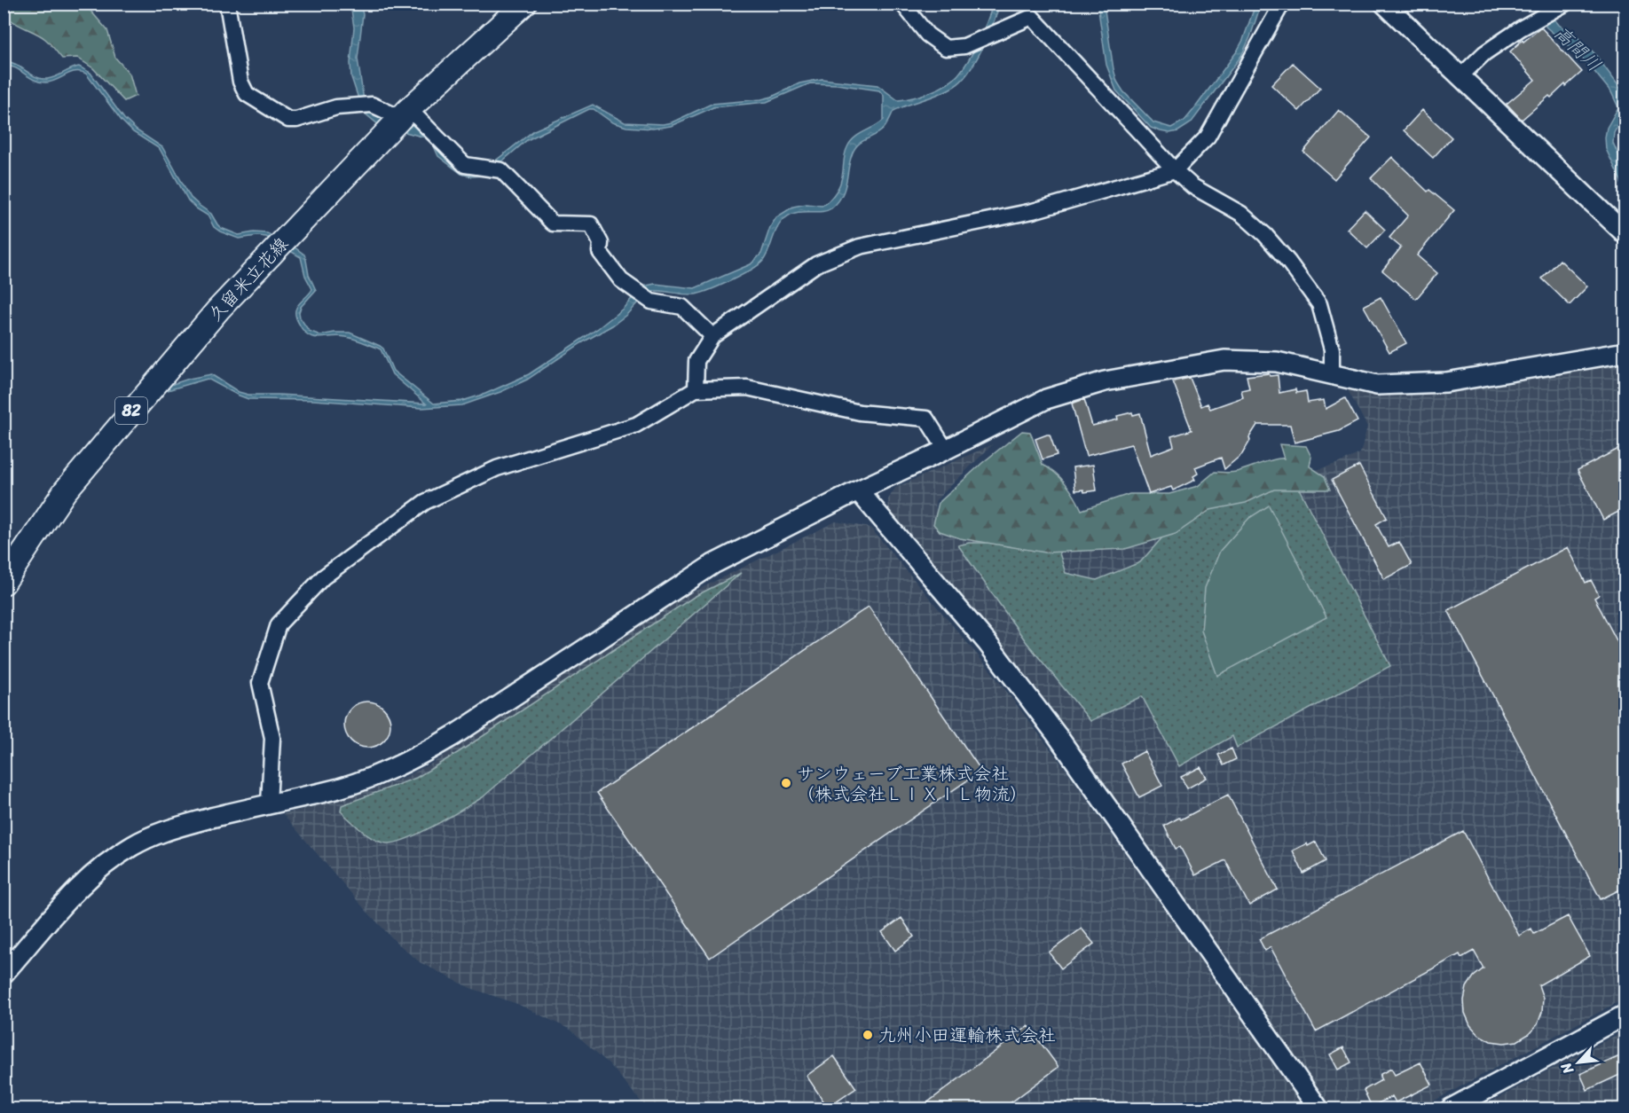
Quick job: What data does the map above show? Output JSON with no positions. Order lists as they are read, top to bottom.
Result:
{
  "streets": {
    "main road": ["久留米立花線", "82"]
  },
  "water": ["高間川"],
  "places": ["サンウェーブ工業株式会社 （株式会社ＬＩＸＩＬ物流）", "九州小田運輸株式会社"],
  "north": "bottom left"
}
